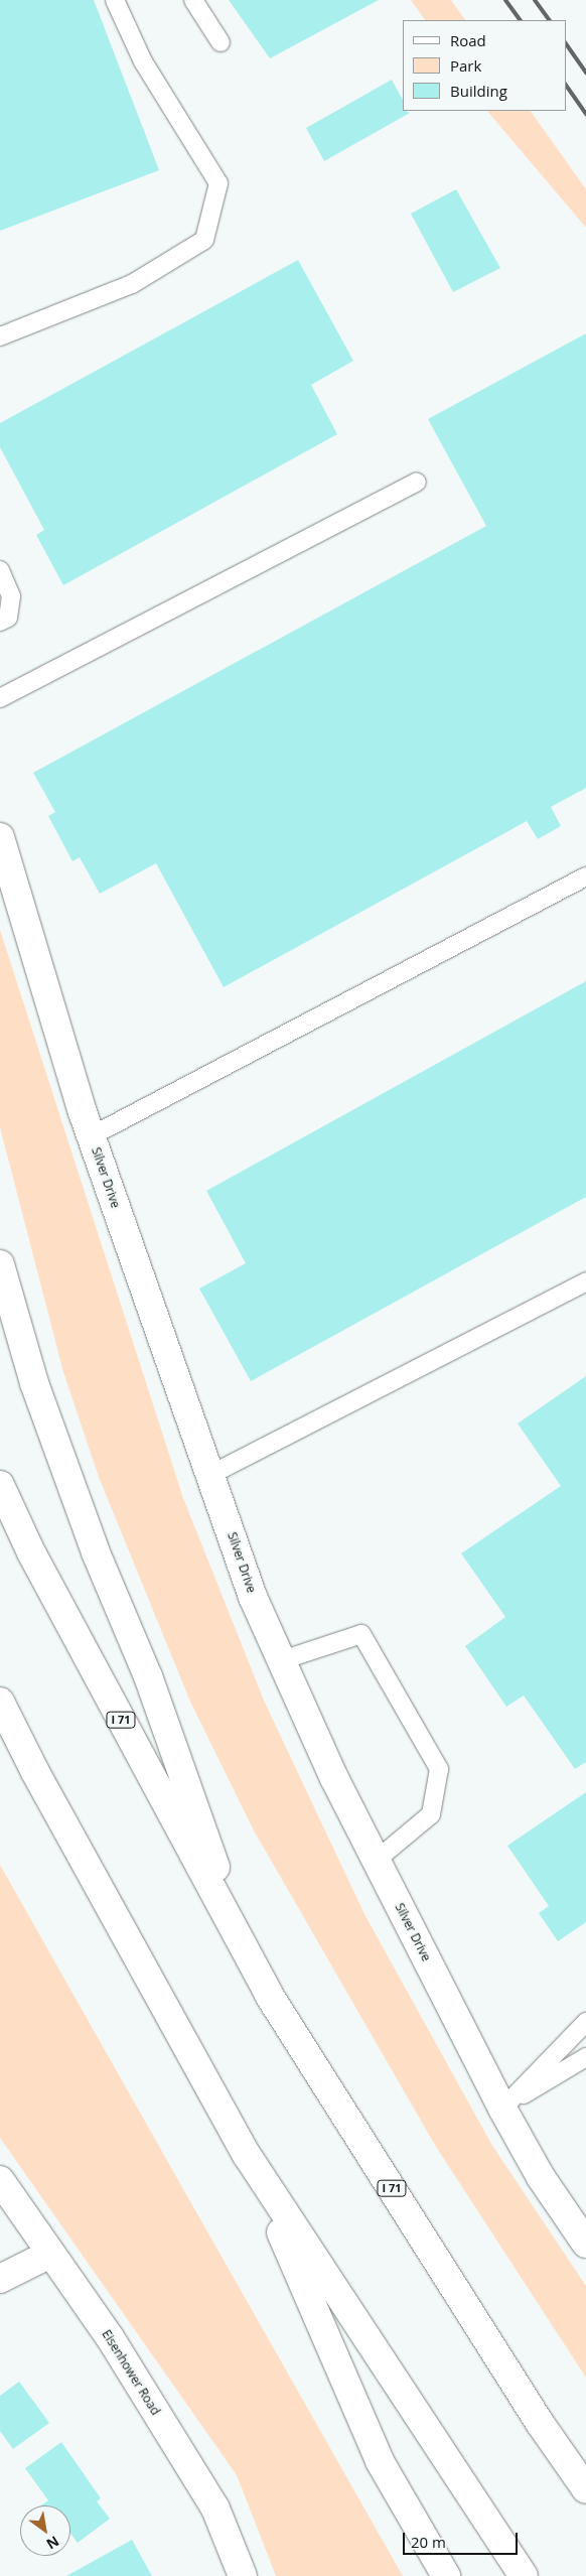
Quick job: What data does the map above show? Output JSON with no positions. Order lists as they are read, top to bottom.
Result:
{
  "streets": {
    "main road": ["Silver Drive", "I 71", "Eisenhower Road"]
  },
  "legend": ["Road", "Park", "Building"],
  "scale_bar": "20 m",
  "north": "bottom right"
}
